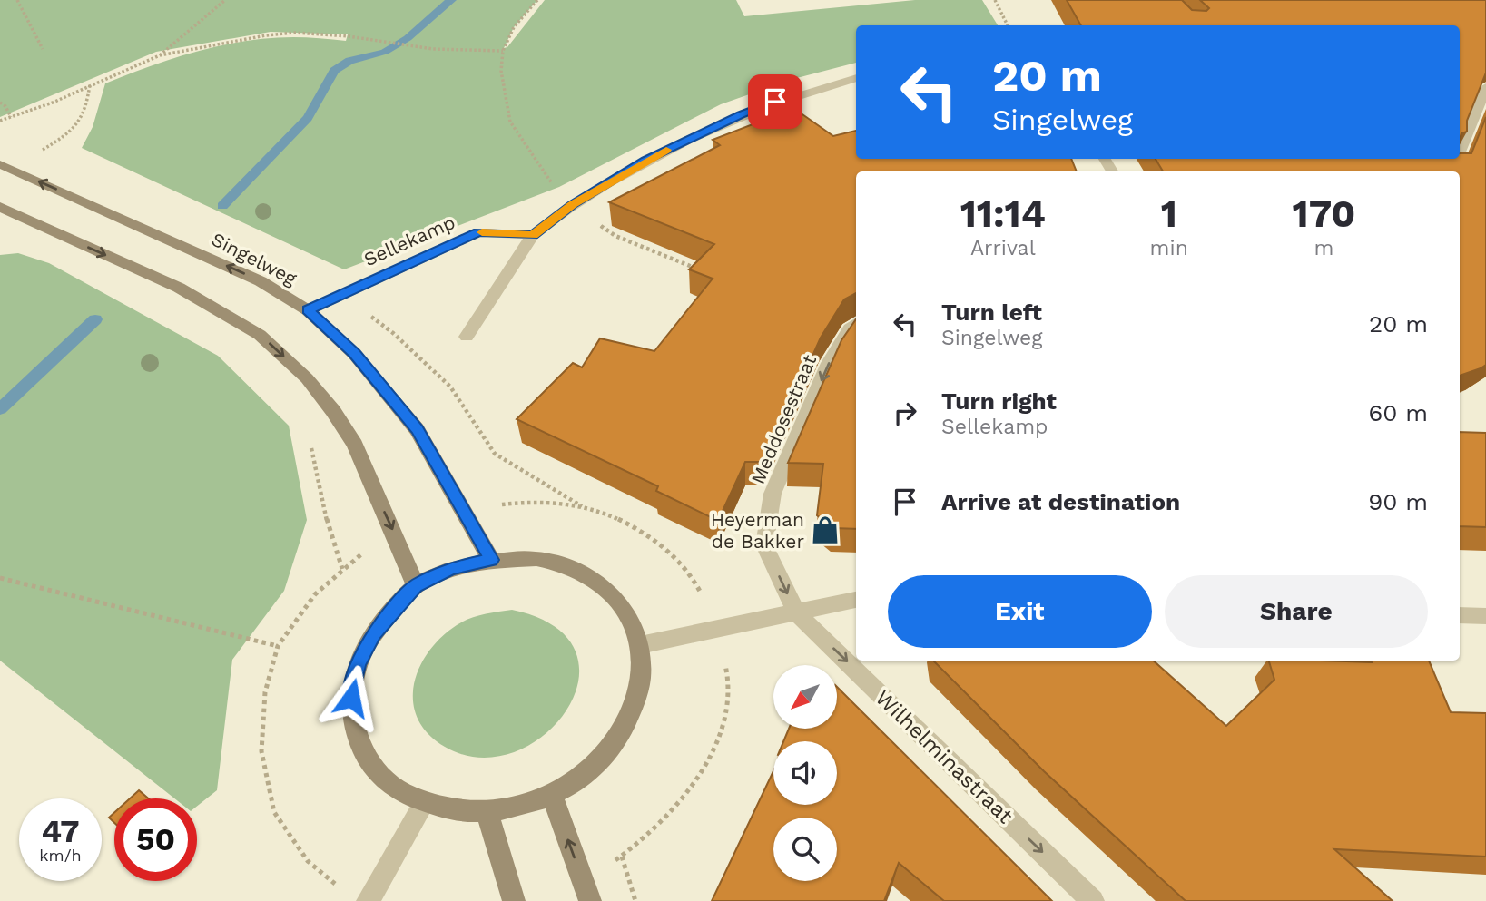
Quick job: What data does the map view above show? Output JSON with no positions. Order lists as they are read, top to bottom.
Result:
{
  "streets": {
    "main road": ["Singelweg"],
    "street": ["Sellekamp", "Meddosestraat", "Wilhelminastraat"]
  },
  "crossings": [
    ["Sellekamp", "Singelweg"],
    ["Meddosestraat", "Wilhelminastraat"]
  ],
  "one_way": ["Meddosestraat", "Wilhelminastraat"],
  "places": {
    "shop": ["Heyerman de Bakker"]
  },
  "north": "bottom left",
  "page": {
    "turn": ["20 m", "Singelweg"],
    "eta": [
      "11:14",
      "Arrival",
      "1",
      "min",
      "170",
      "m"
    ],
    "list": [
      {
        "name": "Turn left",
        "note": "Singelweg",
        "value": "20 m"
      },
      {
        "name": "Turn right",
        "note": "Sellekamp",
        "value": "60 m"
      },
      {
        "name": "Arrive at destination",
        "value": "90 m"
      }
    ],
    "buttons": ["Exit", "Share"],
    "speed": "47 km/h",
    "limit": "50"
  }
}
